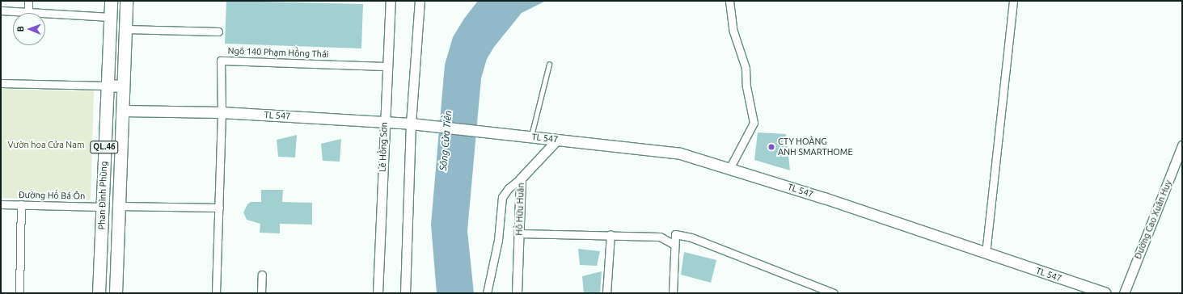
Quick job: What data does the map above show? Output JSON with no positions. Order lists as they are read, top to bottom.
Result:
{
  "streets": {
    "highway": ["QL.46", "Phan Đình Phùng"],
    "main road": ["TL 547"],
    "street": [
      "Ngõ 140 Phạm Hồng Thái",
      "Lê Hồng Sơn",
      "Đường Hố Bá Ôn",
      "Hồ Hữu Huân",
      "Đường Cao Xuân Huy"
    ]
  },
  "crossings": [
    ["Ngõ 140 Phạm Hồng Thái", "TL 547"],
    ["Ngõ 140 Phạm Hồng Thái", "Lê Hồng Sơn"],
    ["TL 547", "Lê Hồng Sơn"],
    ["TL 547", "Phan Đình Phùng"],
    ["TL 547", "Hồ Hữu Huân"],
    ["Đường Hố Bá Ôn", "Phan Đình Phùng"]
  ],
  "water": ["Sông Cửa Tiền"],
  "parks": ["Vườn hoa Cửa Nam"],
  "places": ["CTY HOÀNG ANH SMARTHOME"],
  "north": "left"
}
